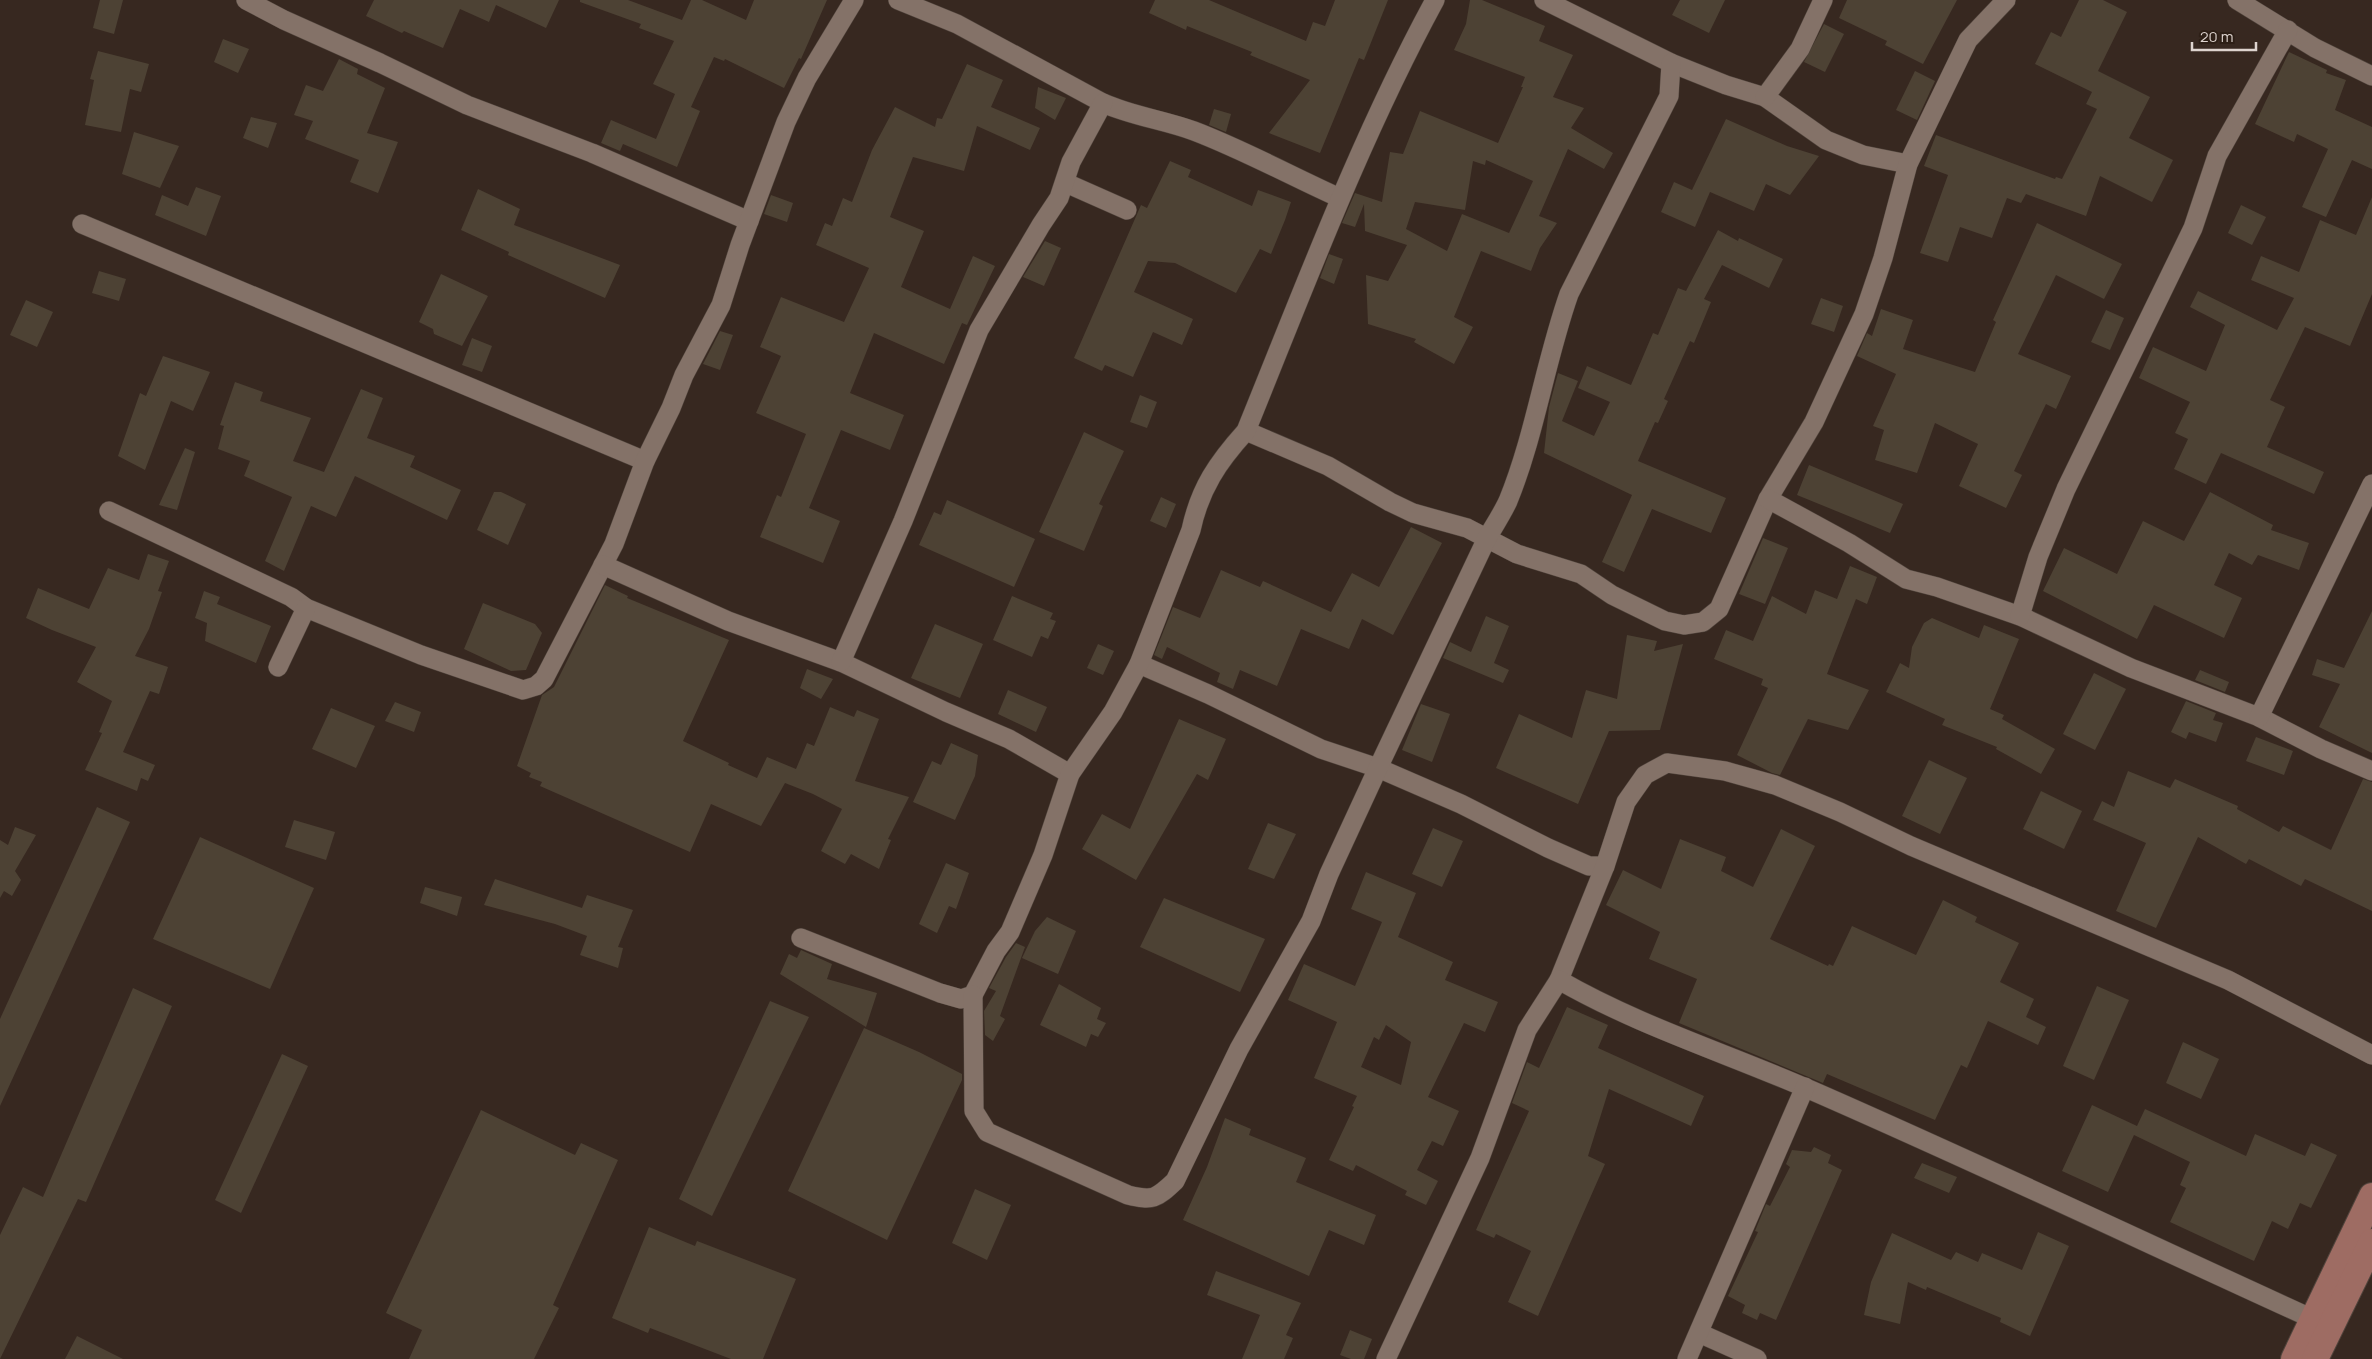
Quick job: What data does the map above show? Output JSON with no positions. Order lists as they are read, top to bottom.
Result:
{
  "scale_bar": "20 m"
}
